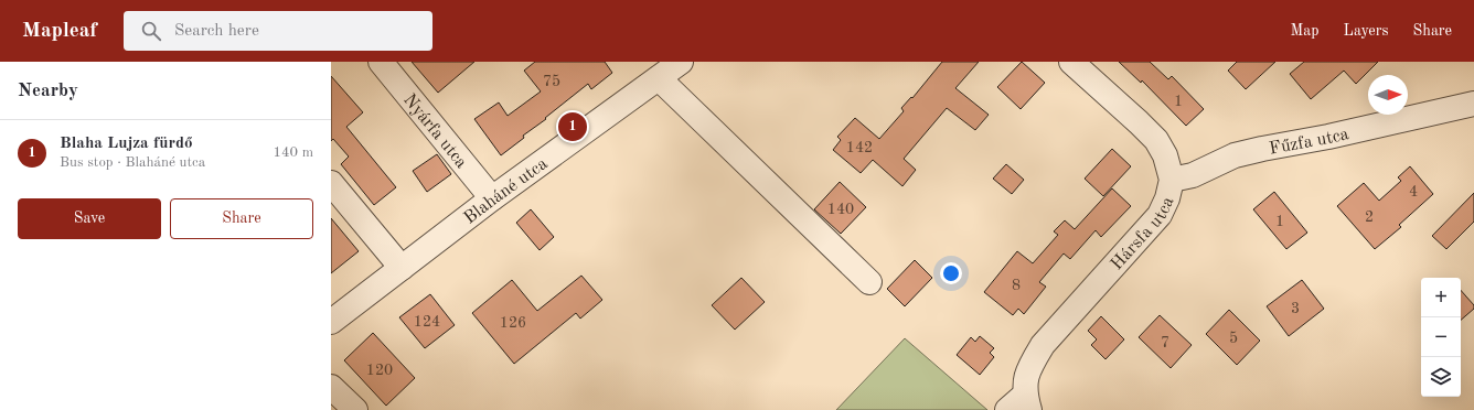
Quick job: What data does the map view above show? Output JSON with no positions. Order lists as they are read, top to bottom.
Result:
{
  "streets": {
    "street": [
      "Nyárfa utca",
      "Fűzfa utca",
      "Blaháné utca",
      "Hársfa utca"
    ]
  },
  "crossings": [
    ["Nyárfa utca", "Blaháné utca"],
    ["Fűzfa utca", "Hársfa utca"]
  ],
  "house_numbers": [
    "75",
    "1",
    "142",
    "4",
    "140",
    "2",
    "1",
    "8",
    "3",
    "124",
    "126",
    "5",
    "7",
    "120"
  ],
  "north": "right",
  "page": {
    "header": "Mapleaf",
    "search": "Search here",
    "nav": ["Map", "Layers", "Share"],
    "heading": "Nearby",
    "pins": "1",
    "list": [
      {
        "mark": "1",
        "name": "Blaha Lujza fürdő",
        "note": "Bus stop · Blaháné utca",
        "value": "140 m"
      }
    ],
    "buttons": ["Save", "Share"],
    "map_buttons": ["+", "−"]
  }
}
